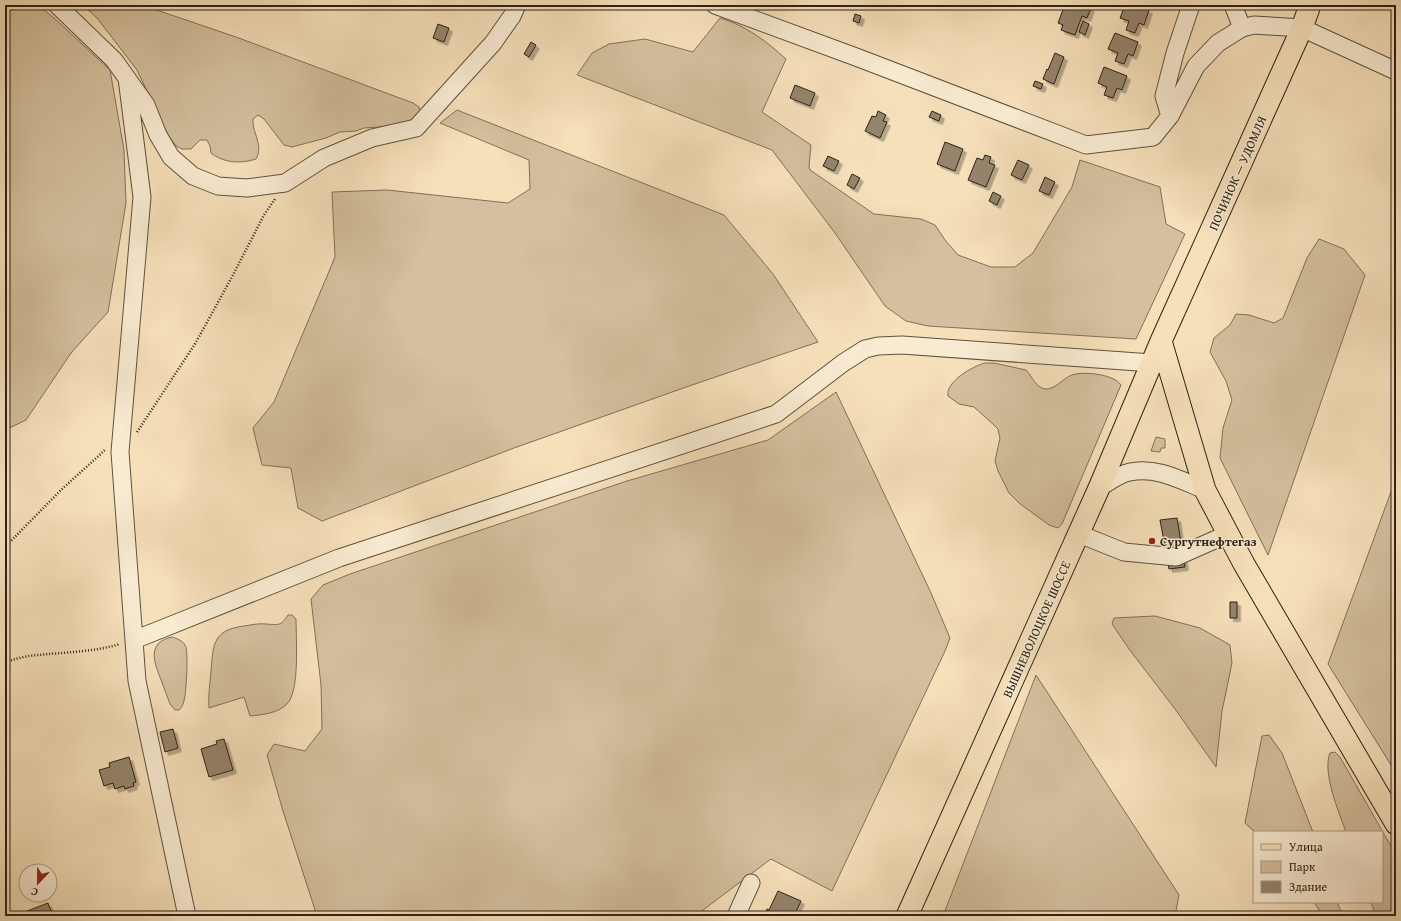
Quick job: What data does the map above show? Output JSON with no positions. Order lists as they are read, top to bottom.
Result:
{
  "streets": {
    "main road": ["ПОЧИНОК — УДОМЛЯ", "ВЫШНЕВОЛОЦКОЕ ШОССЕ"]
  },
  "crossings": [
    ["ПОЧИНОК — УДОМЛЯ", "ВЫШНЕВОЛОЦКОЕ ШОССЕ"]
  ],
  "places": ["Сургутнефтегаз"],
  "legend": ["Улица", "Парк", "Здание"],
  "north": "bottom"
}
